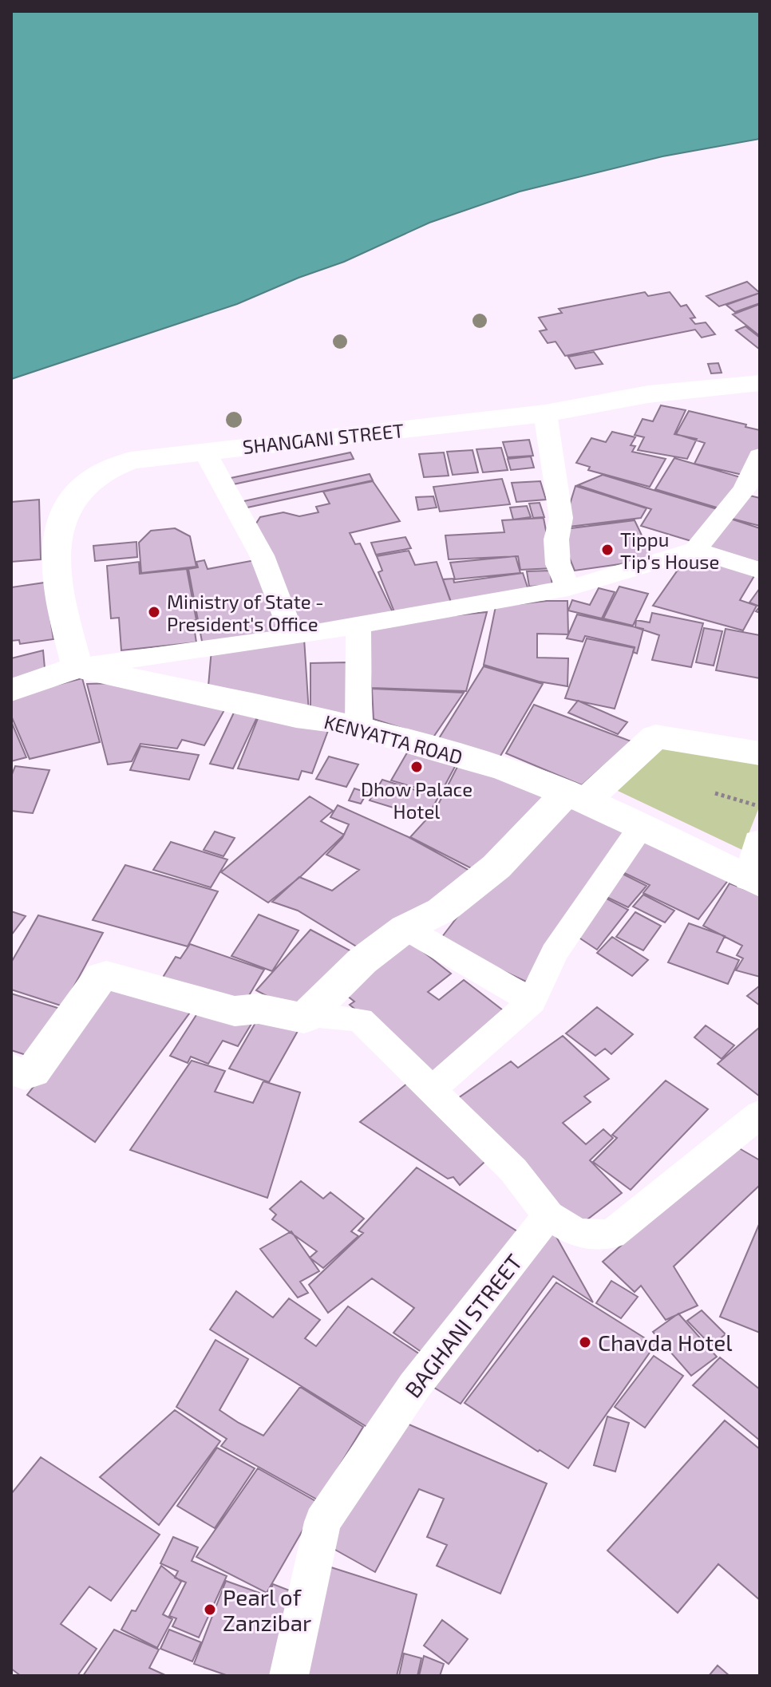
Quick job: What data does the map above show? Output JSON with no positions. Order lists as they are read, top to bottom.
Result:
{
  "streets": {
    "main road": ["SHANGANI STREET", "KENYATTA ROAD"],
    "street": ["BAGHANI STREET"]
  },
  "crossings": [
    ["SHANGANI STREET", "KENYATTA ROAD"]
  ],
  "places": [
    "Tippu Tip's House",
    "Ministry of State - President's Office",
    "Dhow Palace Hotel",
    "Chavda Hotel",
    "Pearl of Zanzibar"
  ]
}
